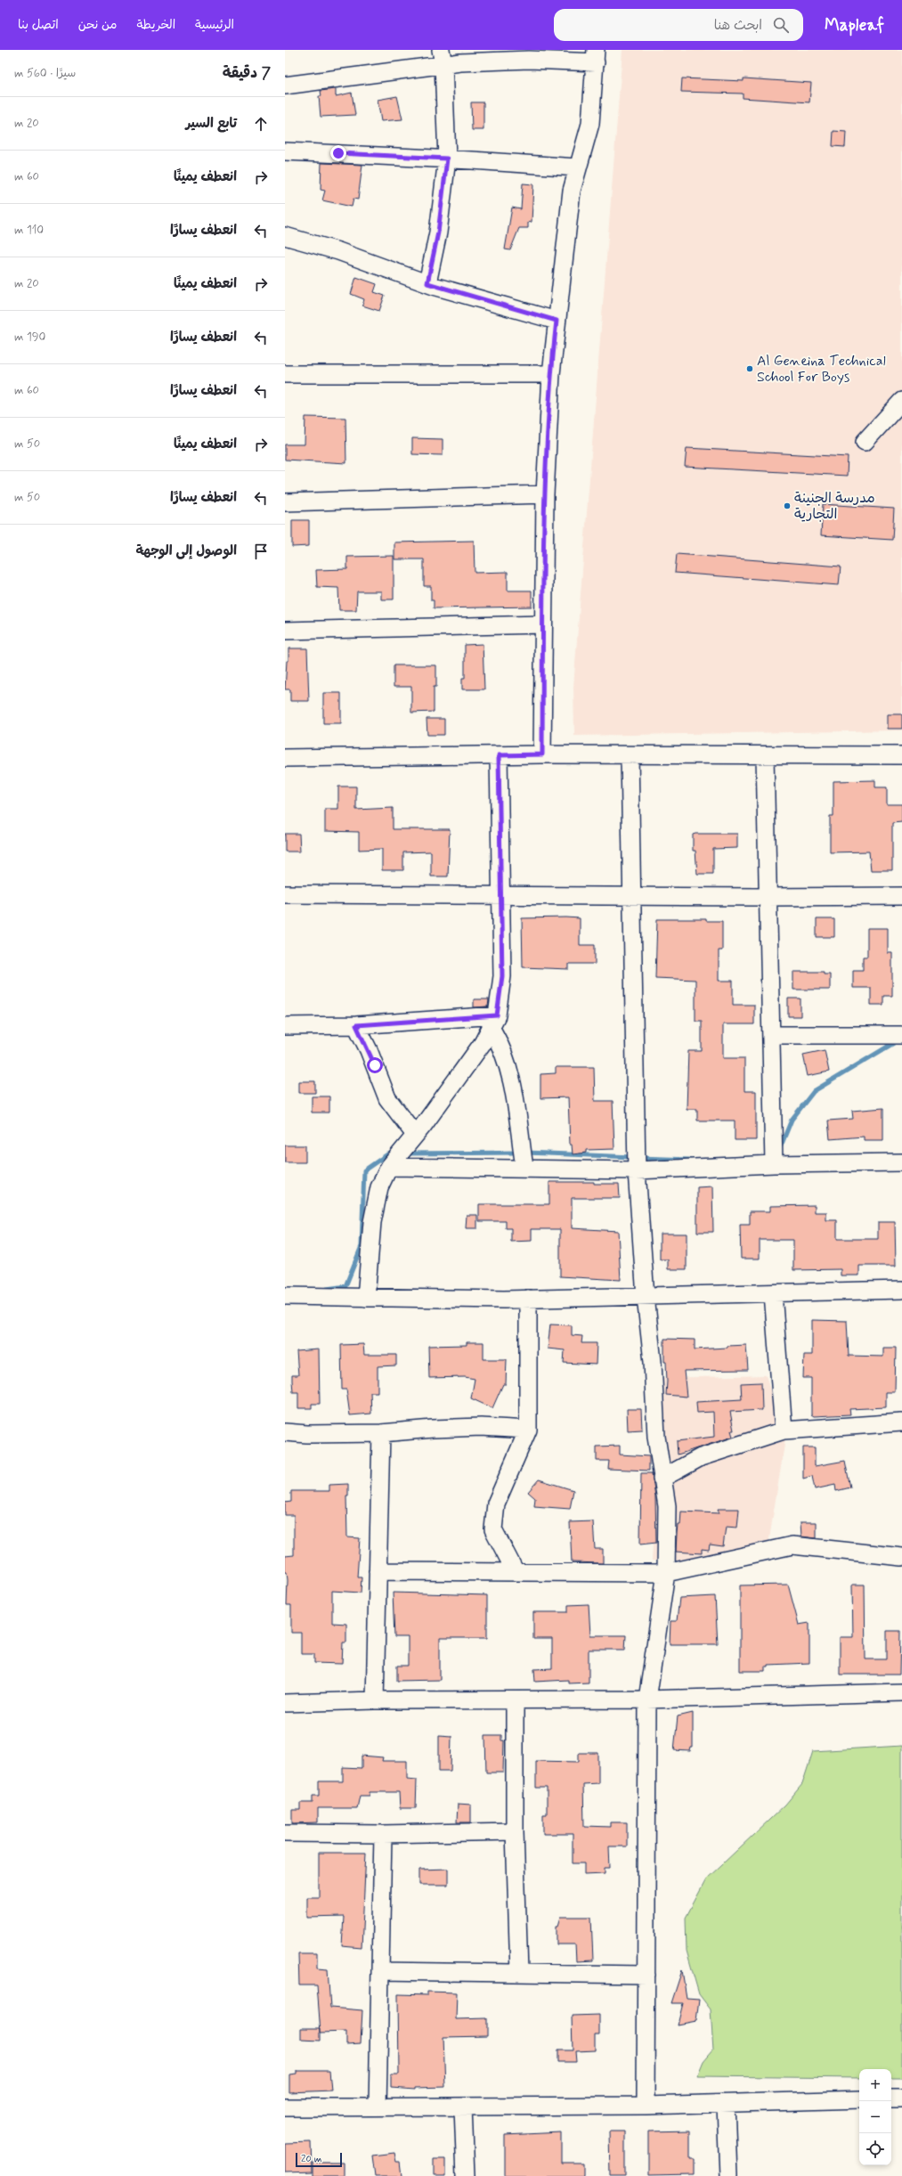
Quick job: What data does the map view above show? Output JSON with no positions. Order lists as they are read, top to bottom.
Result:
{
  "places": ["Al Geneina Technical School For Boys", "مدرسة الجنينة التجارية"],
  "scale_bar": "20 m",
  "page": {
    "header": "Mapleaf",
    "search": "ابحث هنا",
    "nav": [
      "الرئيسية",
      "الخريطة",
      "من نحن",
      "اتصل بنا"
    ],
    "heading": ["7 دقيقة", "سيرًا · 560 m"],
    "list": [
      ["تابع السير", "20 m"],
      ["انعطف يمينًا", "60 m"],
      ["انعطف يسارًا", "110 m"],
      ["انعطف يمينًا", "20 m"],
      ["انعطف يسارًا", "190 m"],
      ["انعطف يسارًا", "60 m"],
      ["انعطف يمينًا", "50 m"],
      ["انعطف يسارًا", "50 m"],
      "الوصول إلى الوجهة"
    ],
    "map_buttons": ["+", "−"],
    "scale": "20 m"
  }
}
